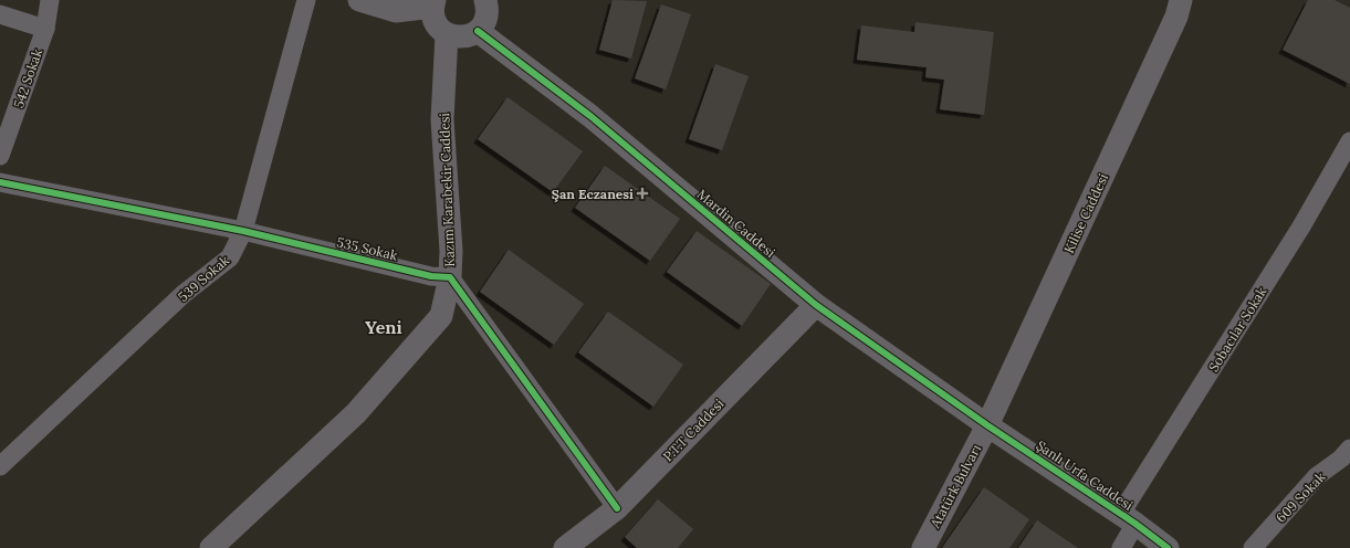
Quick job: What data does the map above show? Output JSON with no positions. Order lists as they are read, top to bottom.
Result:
{
  "streets": {
    "street": [
      "542 Sokak",
      "Kazım Karabekir Caddesi",
      "Kilise Caddesi",
      "Mardin Caddesi",
      "535 Sokak",
      "539 Sokak",
      "Sobacılar Sokak",
      "P.T.T Caddesi",
      "Şanlı Urfa Caddesi",
      "Atatürk Bulvarı",
      "609 Sokak"
    ]
  },
  "crossings": [
    ["Kazım Karabekir Caddesi", "535 Sokak"],
    ["Kilise Caddesi", "Mardin Caddesi"],
    ["Kilise Caddesi", "Şanlı Urfa Caddesi"],
    ["Kilise Caddesi", "Atatürk Bulvarı"],
    ["Mardin Caddesi", "P.T.T Caddesi"],
    ["Mardin Caddesi", "Şanlı Urfa Caddesi"],
    ["Mardin Caddesi", "Atatürk Bulvarı"],
    ["535 Sokak", "539 Sokak"],
    ["Sobacılar Sokak", "Şanlı Urfa Caddesi"],
    ["Şanlı Urfa Caddesi", "Atatürk Bulvarı"]
  ],
  "districts": ["Yeni"],
  "places": {
    "health": ["Şan Eczanesi"]
  }
}
